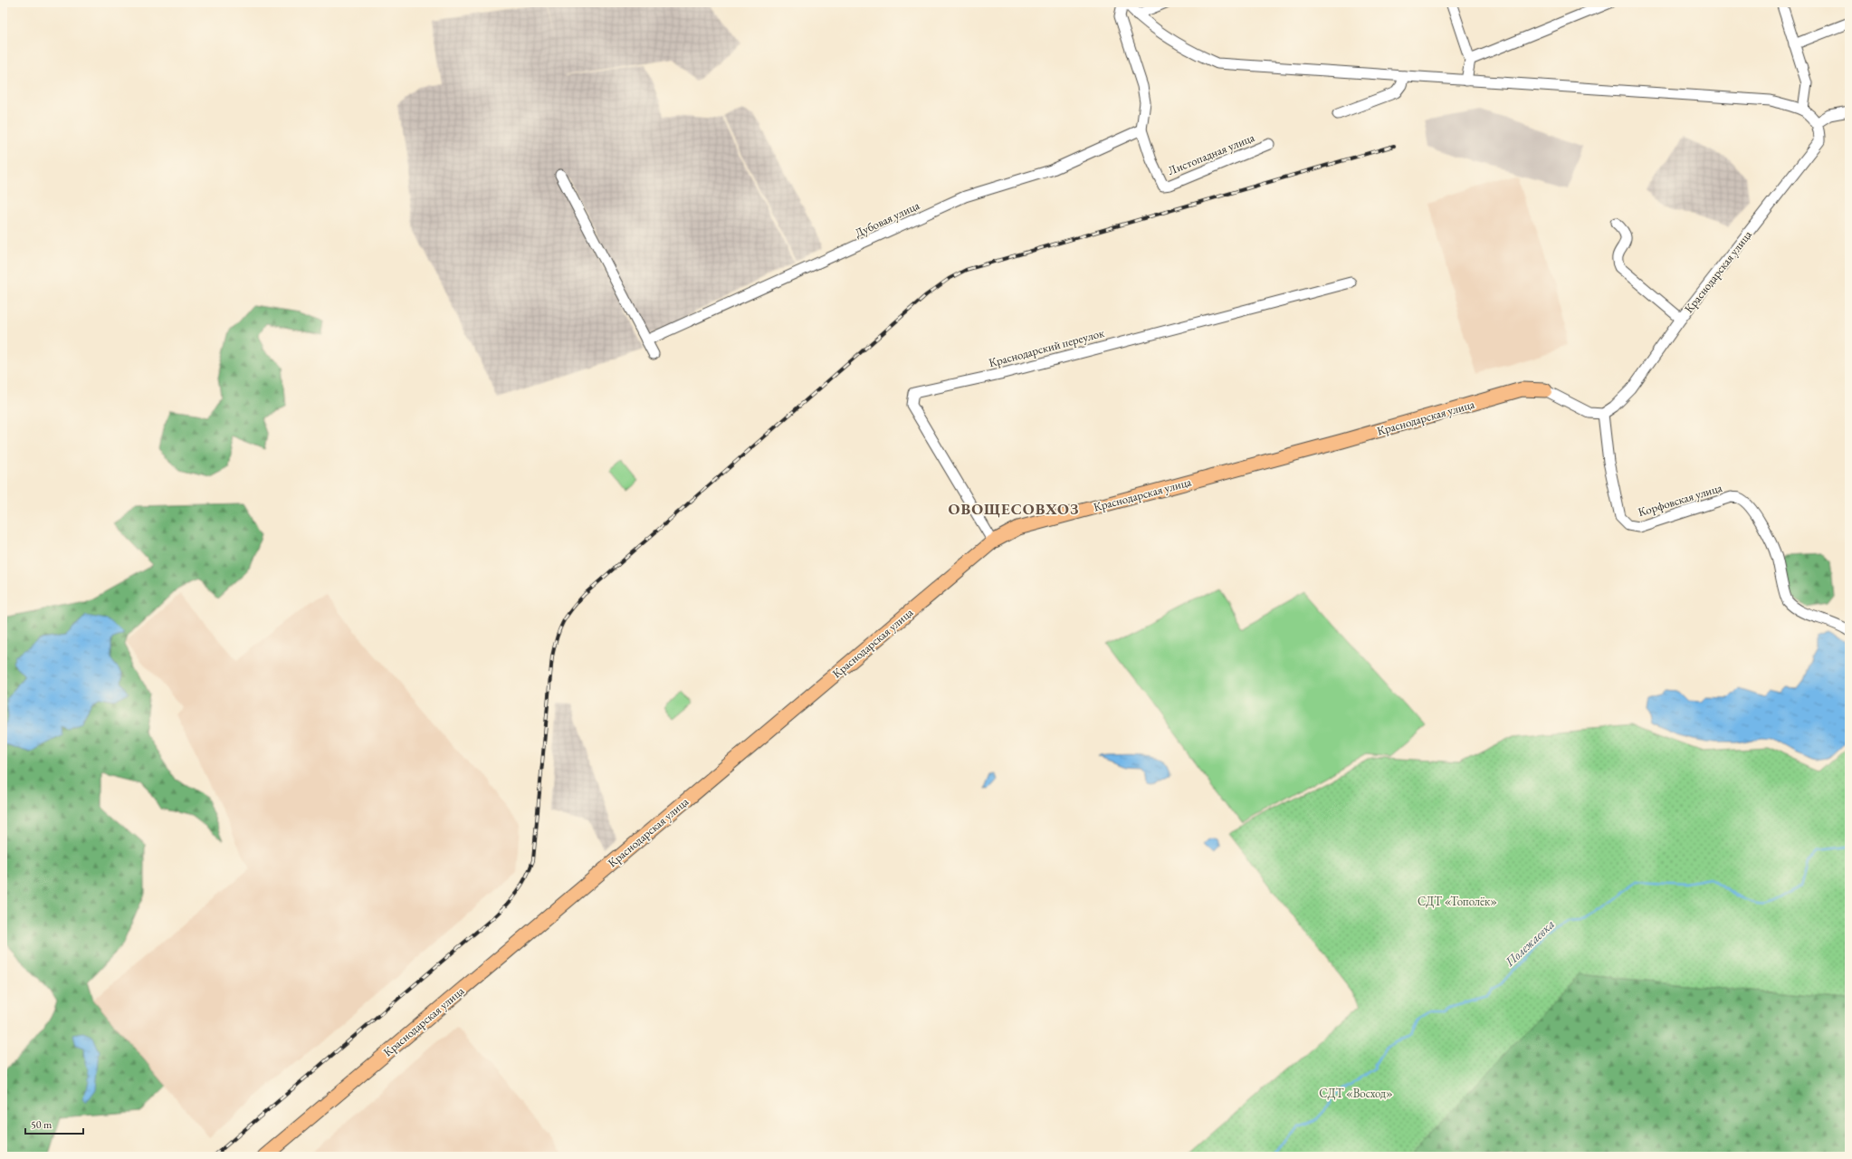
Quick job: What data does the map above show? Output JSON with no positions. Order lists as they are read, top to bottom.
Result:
{
  "streets": {
    "main road": ["Краснодарская улица"],
    "street": [
      "Листопадная улица",
      "Дубовая улица",
      "Краснодарский переулок",
      "Корфовская улица"
    ]
  },
  "crossings": [
    ["Листопадная улица", "Дубовая улица"],
    ["Краснодарская улица", "Краснодарский переулок"],
    ["Краснодарская улица", "Корфовская улица"]
  ],
  "districts": ["ОВОЩЕСОВХОЗ"],
  "water": ["Полежаевка"],
  "parks": ["СДТ «Тополёк»", "СДТ «Восход»"],
  "scale_bar": "50 m"
}
